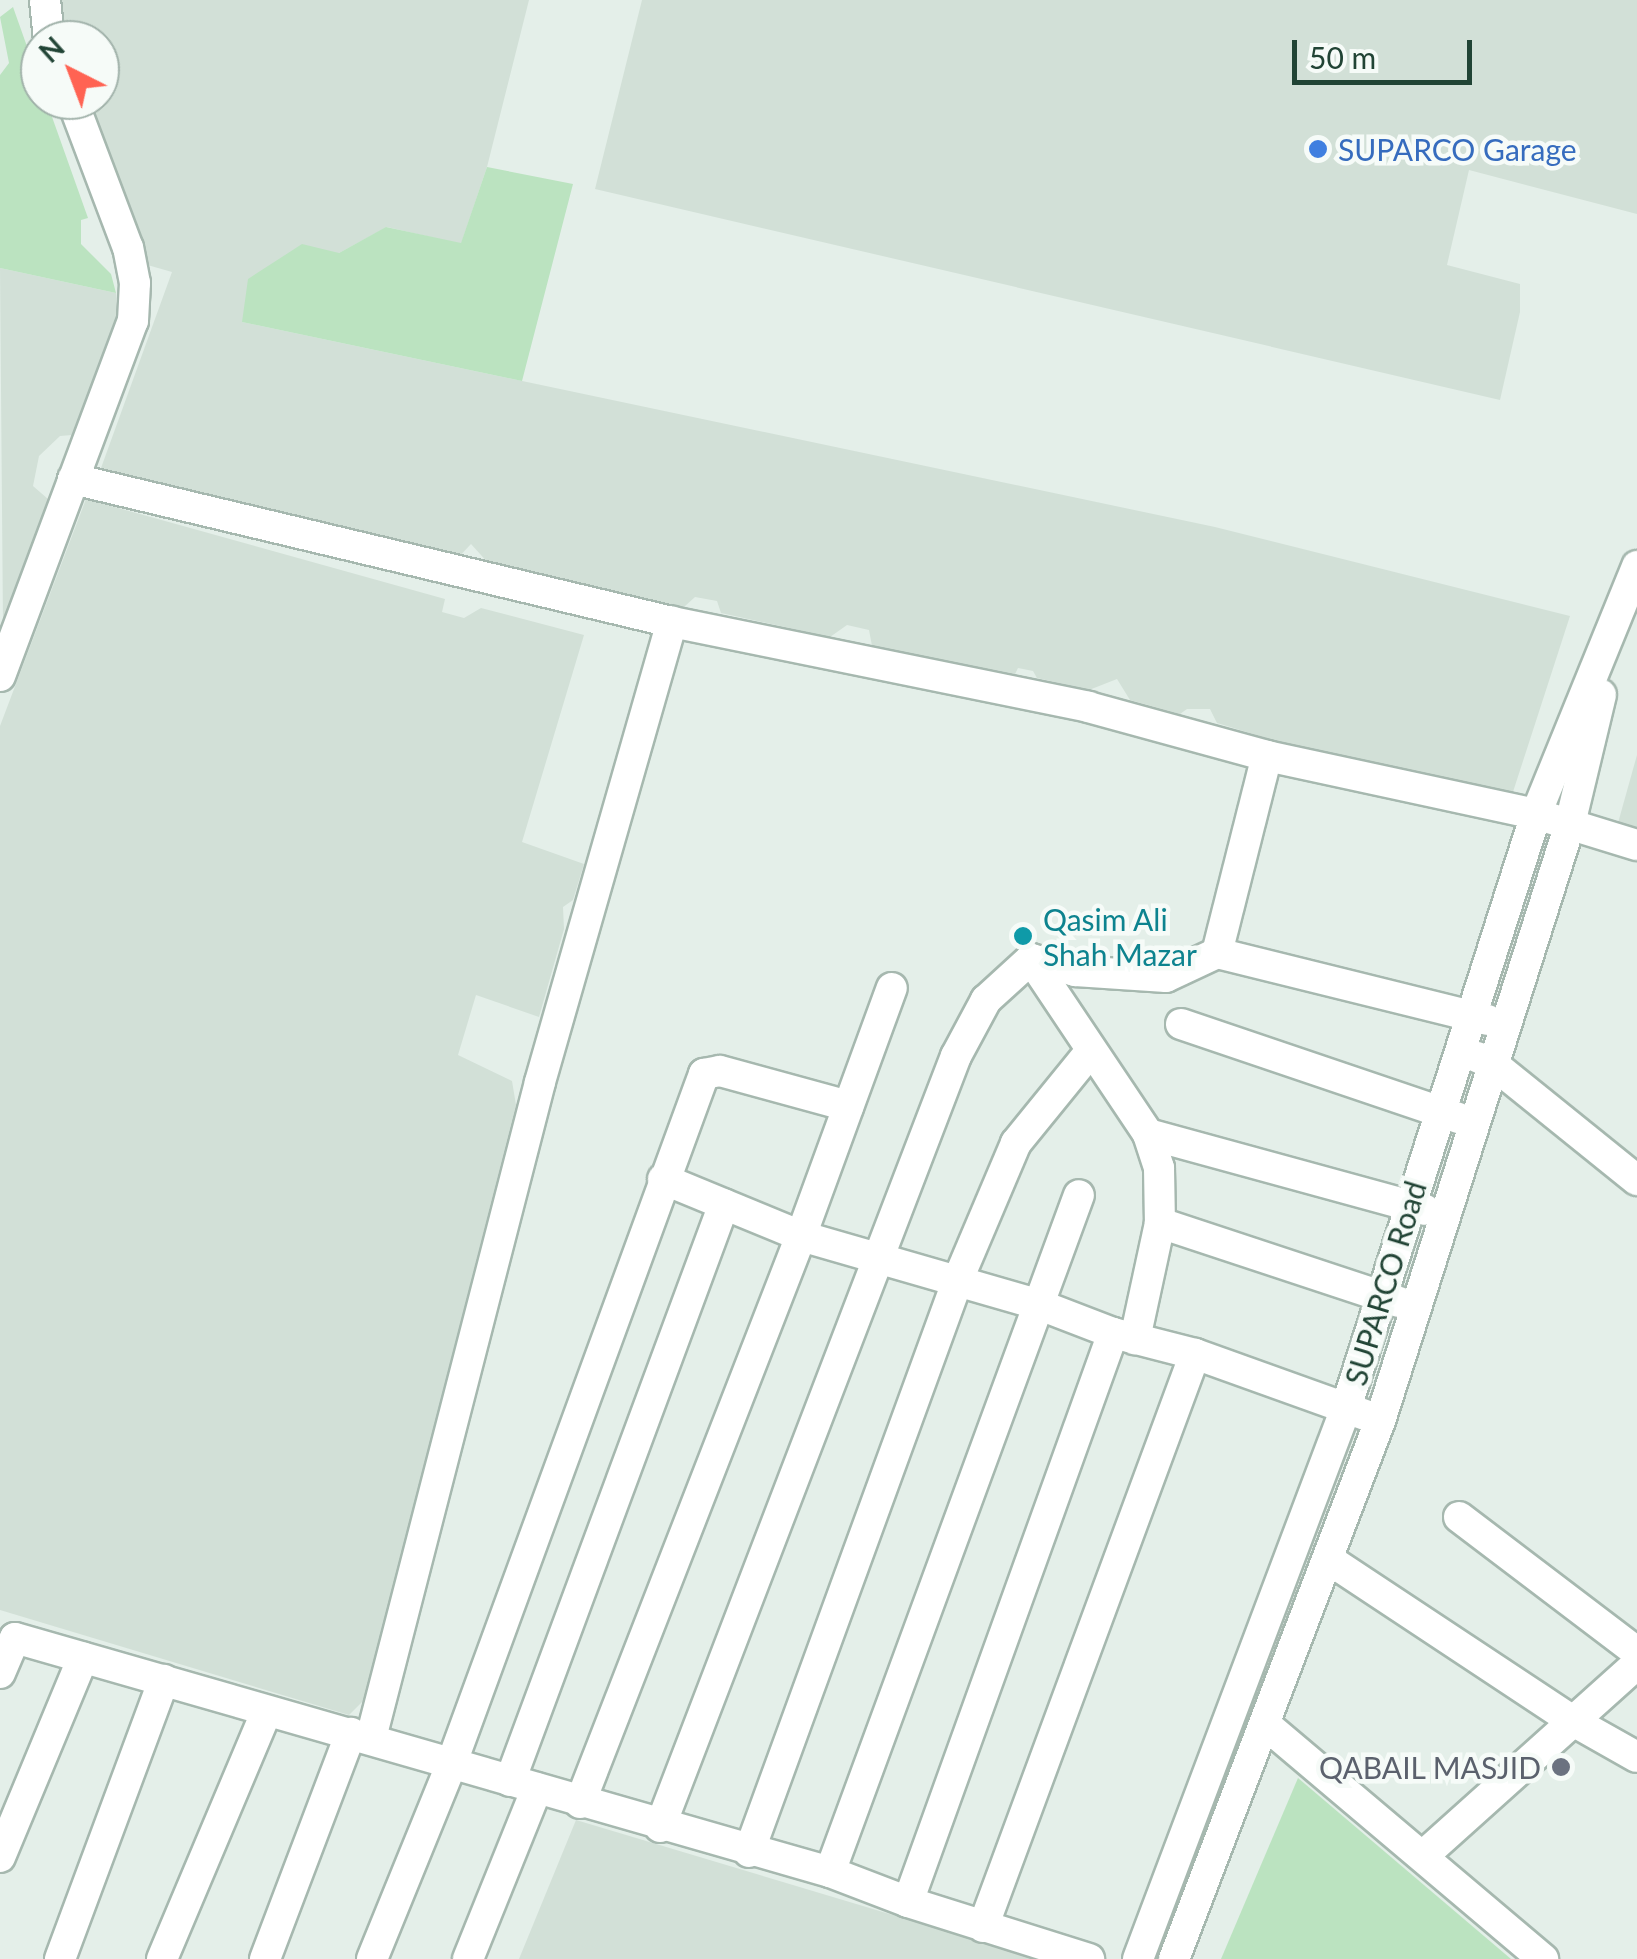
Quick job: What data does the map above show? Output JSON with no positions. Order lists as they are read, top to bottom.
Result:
{
  "streets": {
    "street": ["SUPARCO Road"]
  },
  "places": ["SUPARCO Garage", "Qasim Ali Shah Mazar", "QABAIL MASJID"],
  "scale_bar": "50 m",
  "north": "top left"
}
